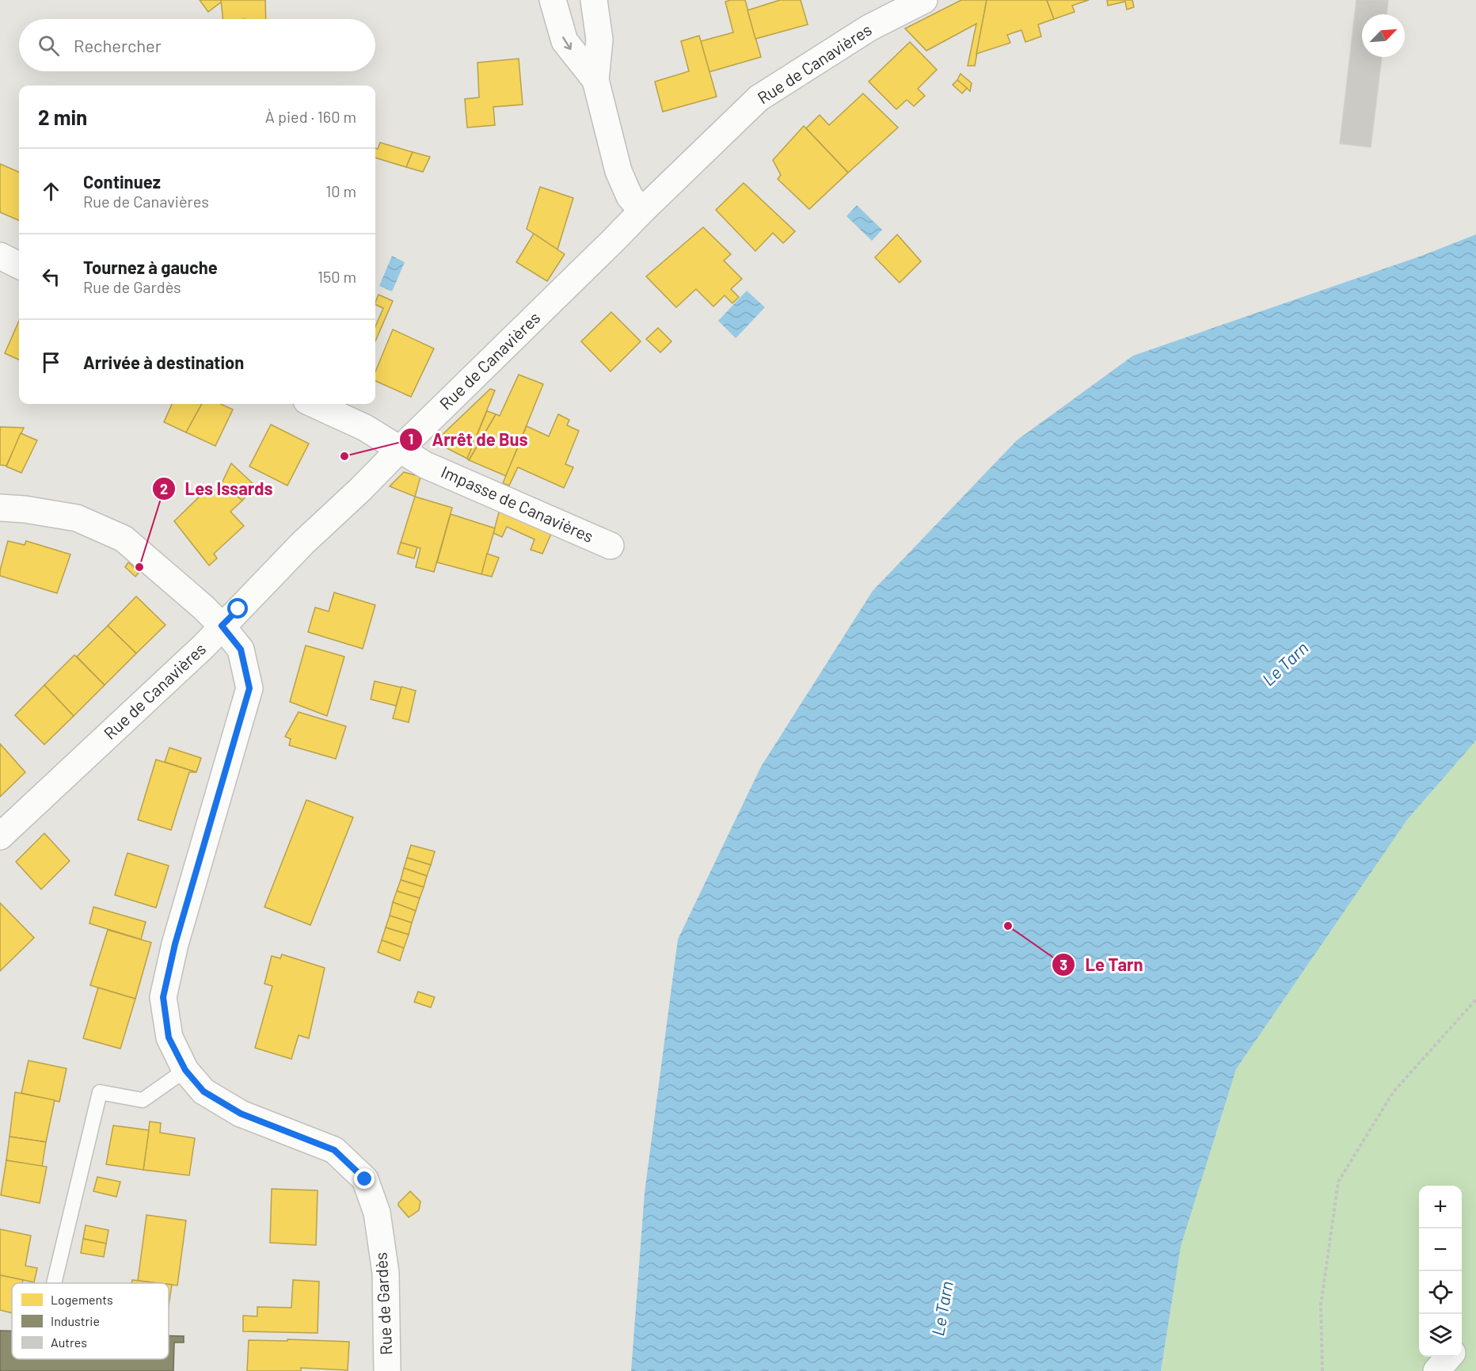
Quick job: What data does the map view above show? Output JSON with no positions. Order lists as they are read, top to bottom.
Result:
{
  "streets": {
    "street": ["Rue de Canavières", "Impasse de Canavières", "Rue de Gardès"]
  },
  "crossings": [
    ["Rue de Canavières", "Impasse de Canavières"],
    ["Rue de Canavières", "Rue de Gardès"]
  ],
  "water": ["Le Tarn"],
  "places": ["Arrêt de Bus", "Les Issards", "Le Tarn"],
  "legend": ["Logements", "Industrie", "Autres"],
  "north": "top right",
  "page": {
    "search": "Rechercher",
    "heading": ["2 min", "À pied · 160 m"],
    "list": [
      ["Continuez", "Rue de Canavières", "10 m"],
      ["Tournez à gauche", "Rue de Gardès", "150 m"],
      "Arrivée à destination"
    ],
    "map_buttons": ["+", "−"]
  }
}
